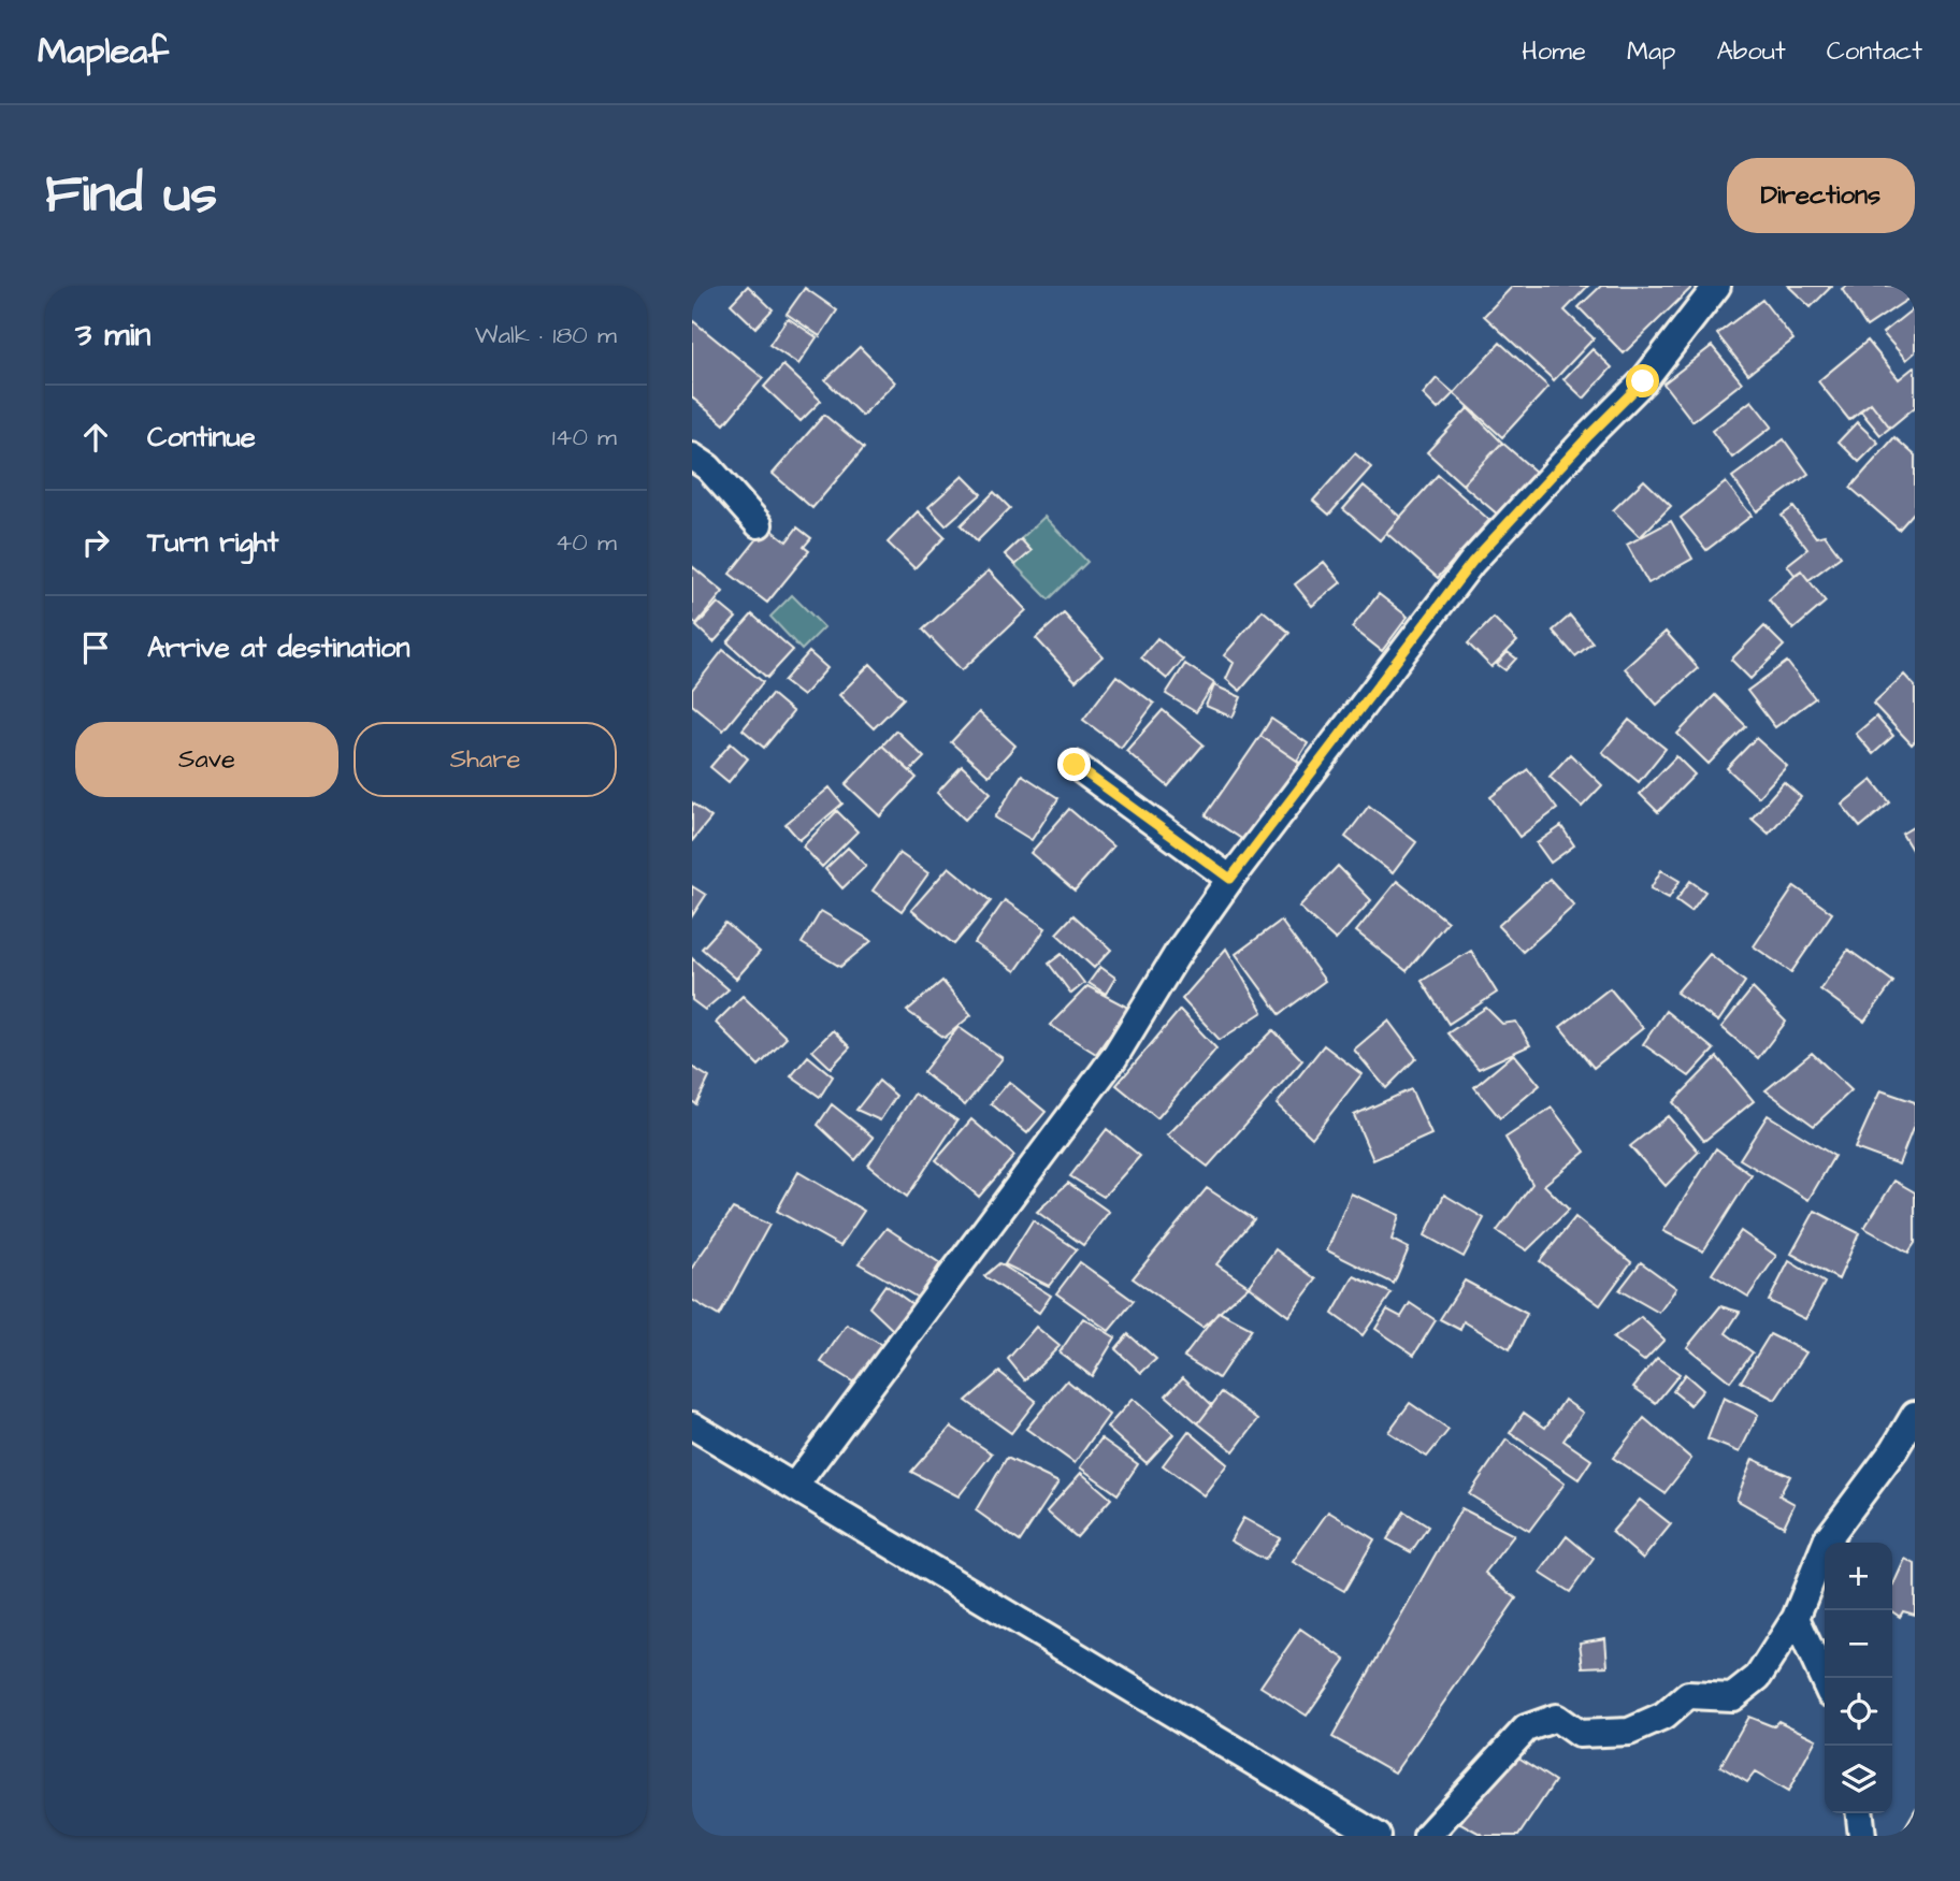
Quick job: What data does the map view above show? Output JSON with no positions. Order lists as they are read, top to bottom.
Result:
{
  "page": {
    "header": "Mapleaf",
    "nav": [
      "Home",
      "Map",
      "About",
      "Contact"
    ],
    "buttons": [
      "Directions",
      ["Save", "Share"]
    ],
    "title": "Find us",
    "heading": ["3 min", "Walk · 180 m"],
    "list": [
      ["Continue", "140 m"],
      ["Turn right", "40 m"],
      "Arrive at destination"
    ],
    "map_buttons": ["+", "−"]
  }
}
